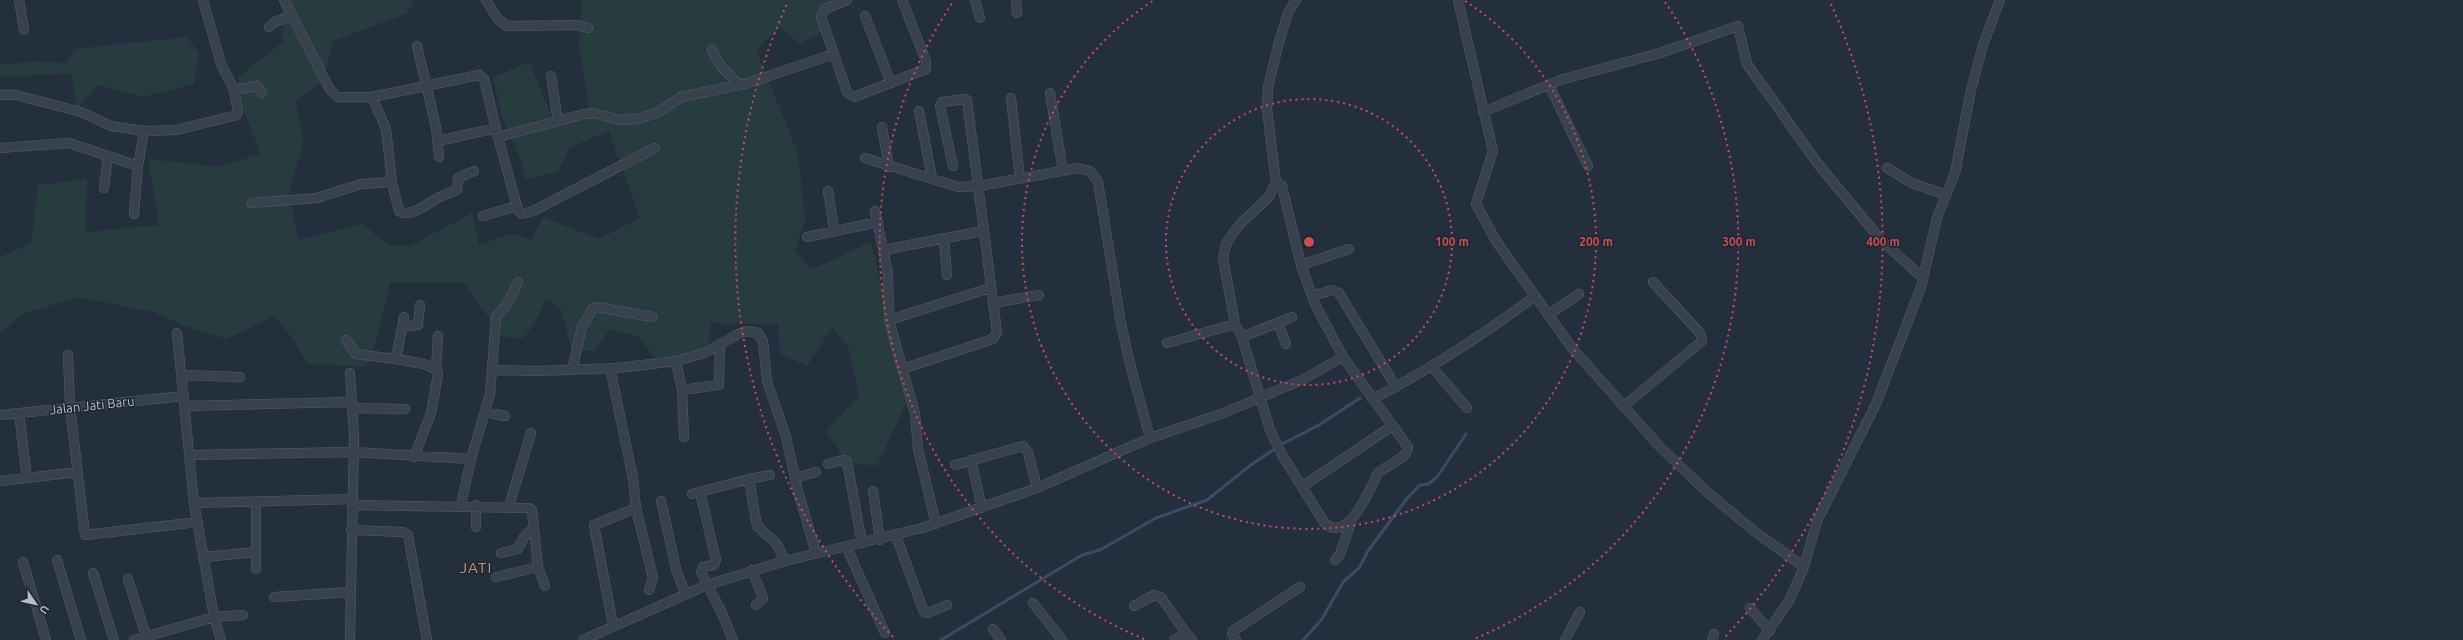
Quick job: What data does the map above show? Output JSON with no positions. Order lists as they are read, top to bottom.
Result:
{
  "streets": {
    "street": ["Jalan Jati Baru"]
  },
  "districts": ["JATI"],
  "north": "bottom right",
  "rings": [
    "100 m",
    "200 m",
    "300 m",
    "400 m"
  ]
}
